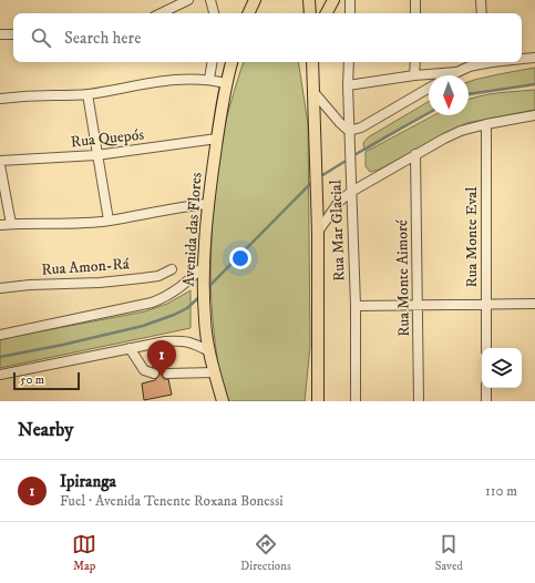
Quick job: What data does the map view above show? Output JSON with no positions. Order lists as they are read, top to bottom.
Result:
{
  "streets": {
    "main road": ["Avenida das Flores"],
    "street": [
      "Rua Quepós",
      "Rua Mar Glacial",
      "Rua Monte Eval",
      "Rua Amon-Rá",
      "Rua Monte Aimoré"
    ]
  },
  "crossings": [
    ["Rua Quepós", "Avenida das Flores"]
  ],
  "scale_bar": "50 m",
  "north": "bottom",
  "page": {
    "search": "Search here",
    "pins": "1",
    "scale": "50 m",
    "heading": "Nearby",
    "list": [
      {
        "mark": "1",
        "name": "Ipiranga",
        "note": "Fuel · Avenida Tenente Roxana Bonessi",
        "value": "110 m"
      }
    ],
    "nav": ["Map", "Directions", "Saved"]
  }
}
